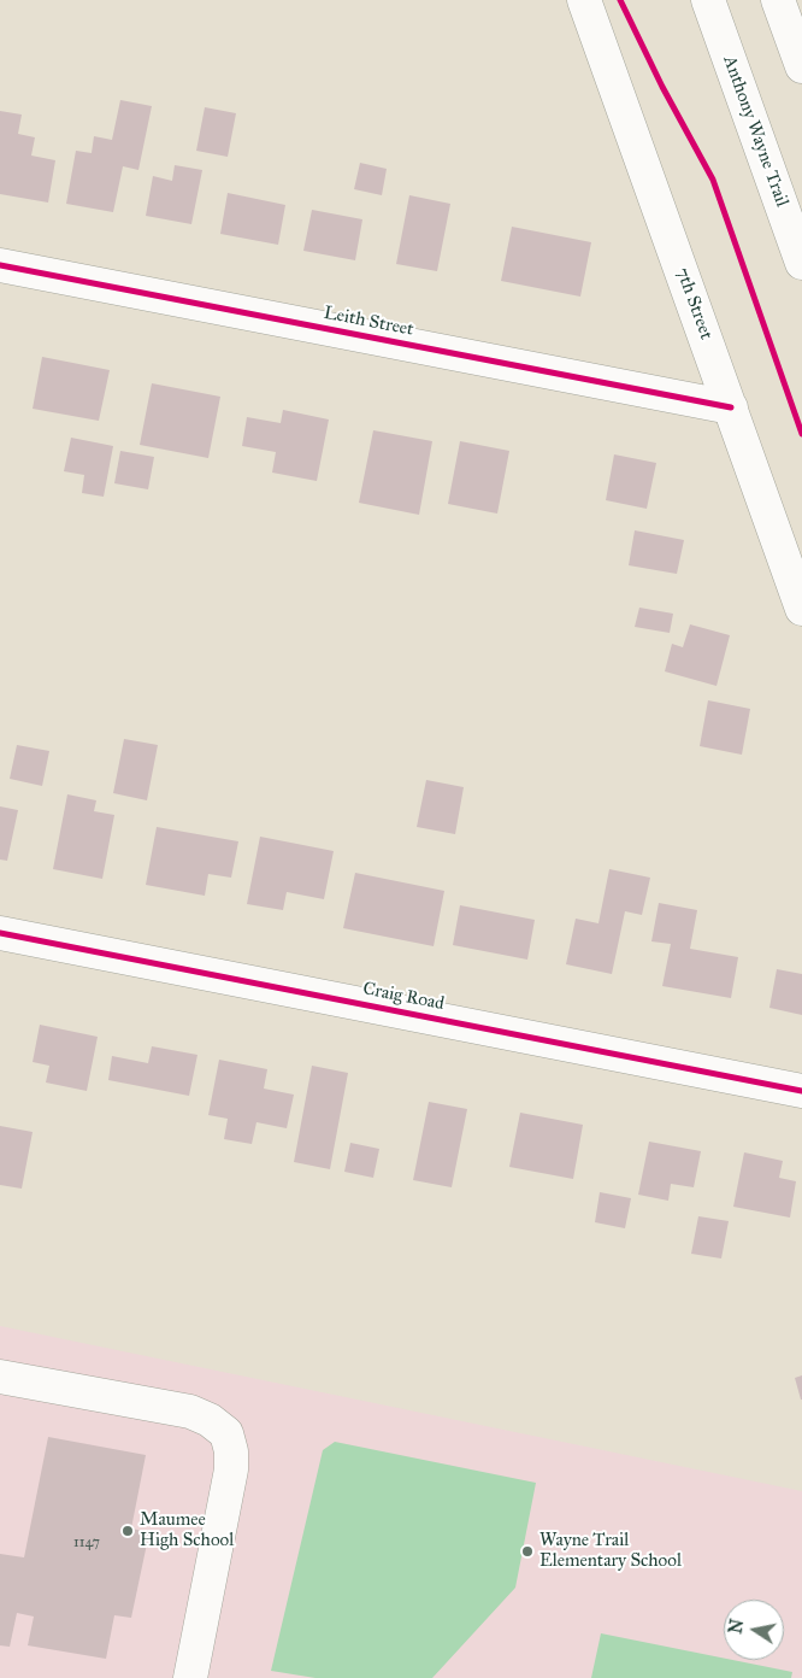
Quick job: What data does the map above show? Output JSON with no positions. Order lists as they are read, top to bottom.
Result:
{
  "streets": {
    "main road": [
      "Anthony Wayne Trail",
      "7th Street",
      "Leith Street",
      "Craig Road"
    ]
  },
  "crossings": [
    ["7th Street", "Leith Street"]
  ],
  "places": ["Maumee High School", "Wayne Trail Elementary School"],
  "house_numbers": ["1147"],
  "north": "left"
}
